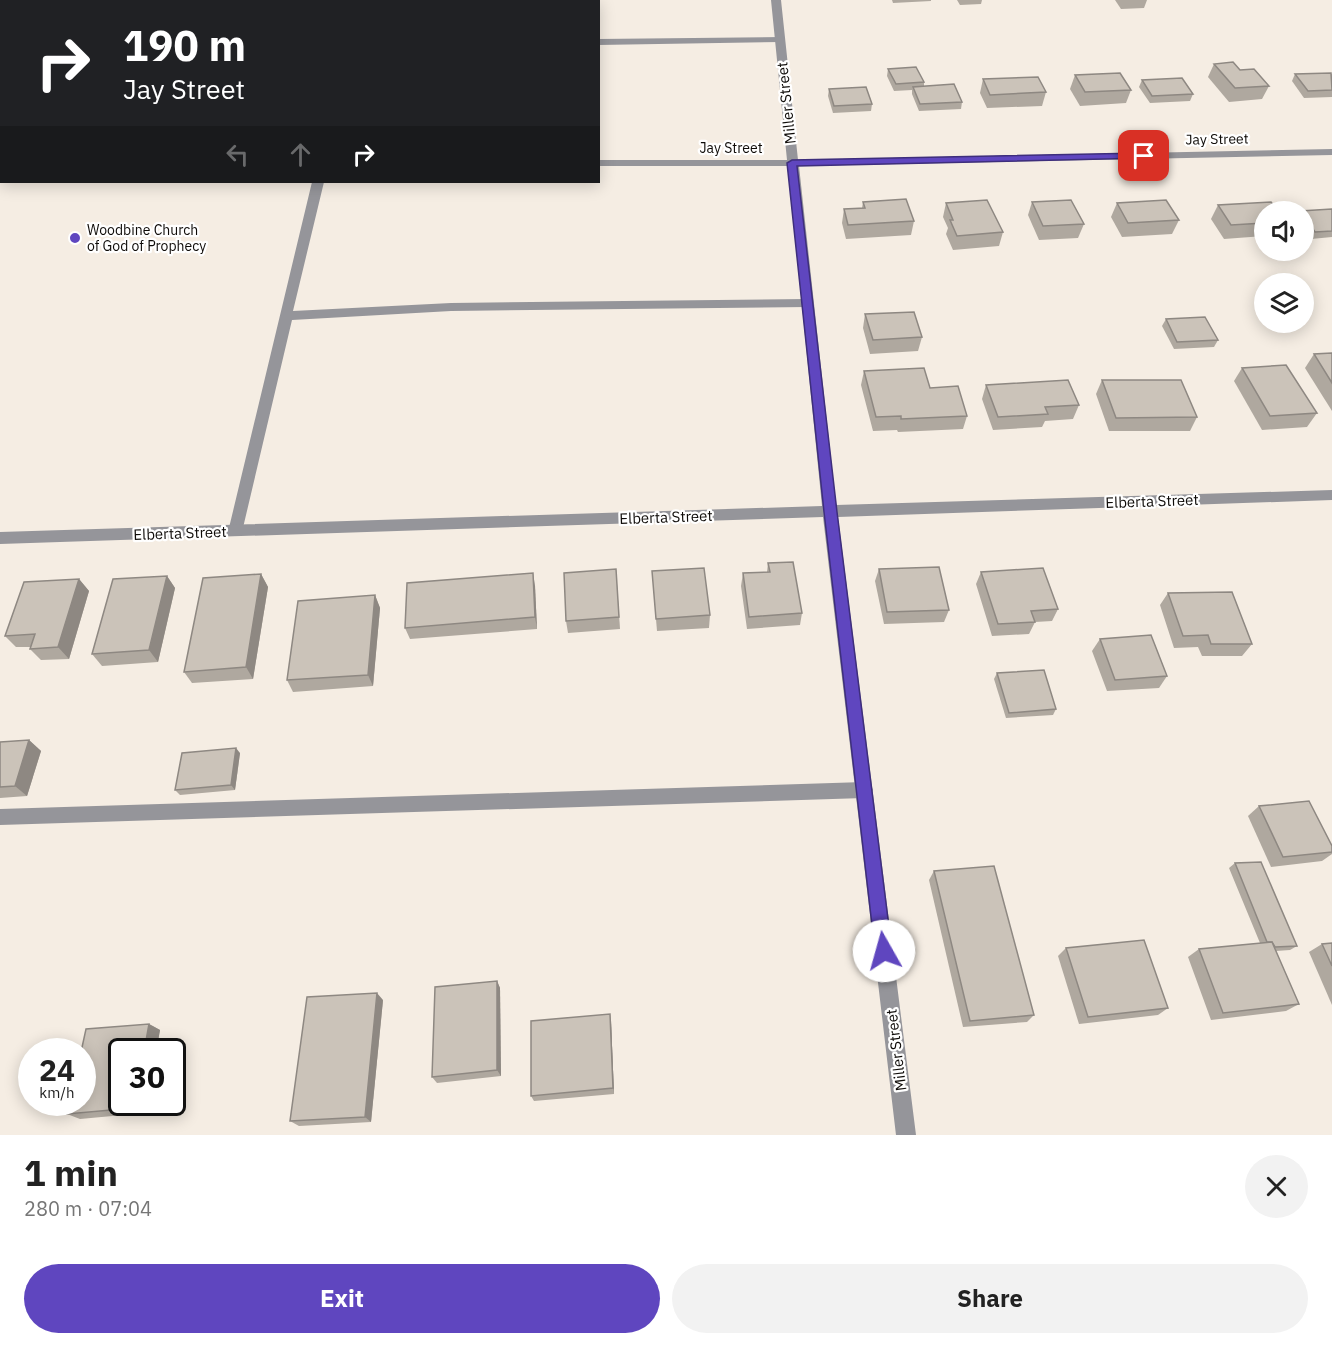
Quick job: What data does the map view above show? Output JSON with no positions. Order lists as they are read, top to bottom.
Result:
{
  "streets": {
    "street": ["Miller Street", "Jay Street", "Elberta Street"]
  },
  "crossings": [
    ["Miller Street", "Jay Street"],
    ["Miller Street", "Elberta Street"]
  ],
  "places": ["Woodbine Church of God of Prophecy"],
  "page": {
    "turn": ["190 m", "Jay Street"],
    "speed": "24 km/h",
    "limit": "30",
    "heading": ["1 min", "280 m · 07:04"],
    "buttons": ["Exit", "Share"]
  }
}
